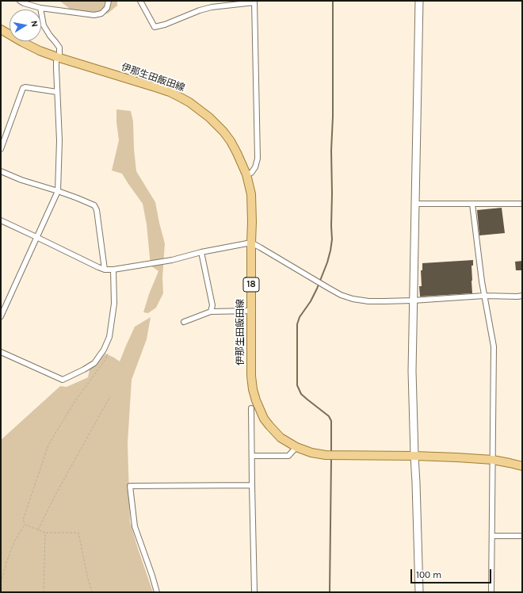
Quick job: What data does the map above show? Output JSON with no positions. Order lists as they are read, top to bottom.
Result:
{
  "streets": {
    "main road": ["伊那生田飯田線", "18"]
  },
  "scale_bar": "100 m",
  "north": "right"
}
